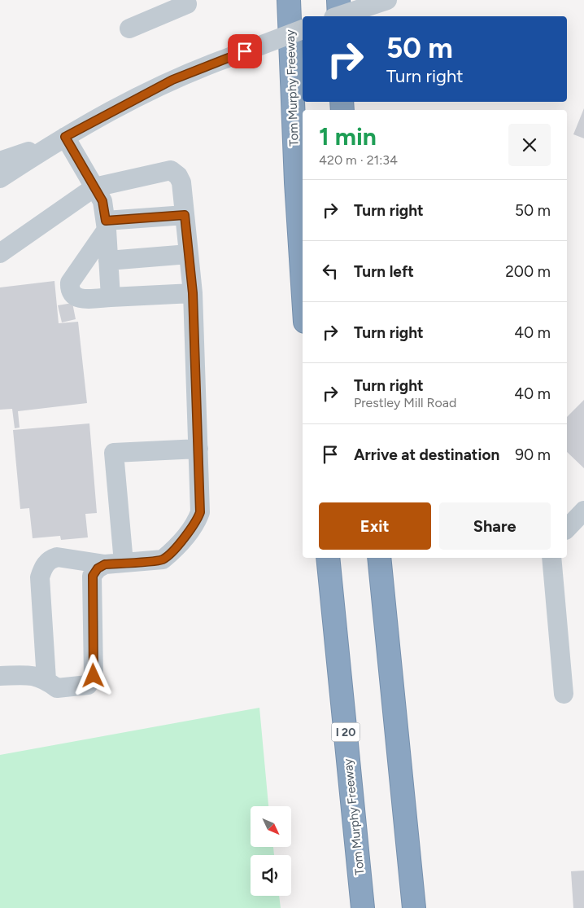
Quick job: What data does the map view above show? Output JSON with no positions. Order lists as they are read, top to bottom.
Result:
{
  "streets": {
    "highway": ["Tom Murphy Freeway", "I 20"]
  },
  "north": "bottom right",
  "page": {
    "turn": ["50 m", "Turn right"],
    "heading": ["1 min", "420 m · 21:34"],
    "list": [
      {
        "name": "Turn right",
        "value": "50 m"
      },
      {
        "name": "Turn left",
        "value": "200 m"
      },
      {
        "name": "Turn right",
        "value": "40 m"
      },
      {
        "name": "Turn right",
        "note": "Prestley Mill Road",
        "value": "40 m"
      },
      {
        "name": "Arrive at destination",
        "value": "90 m"
      }
    ],
    "buttons": ["Exit", "Share"]
  }
}
